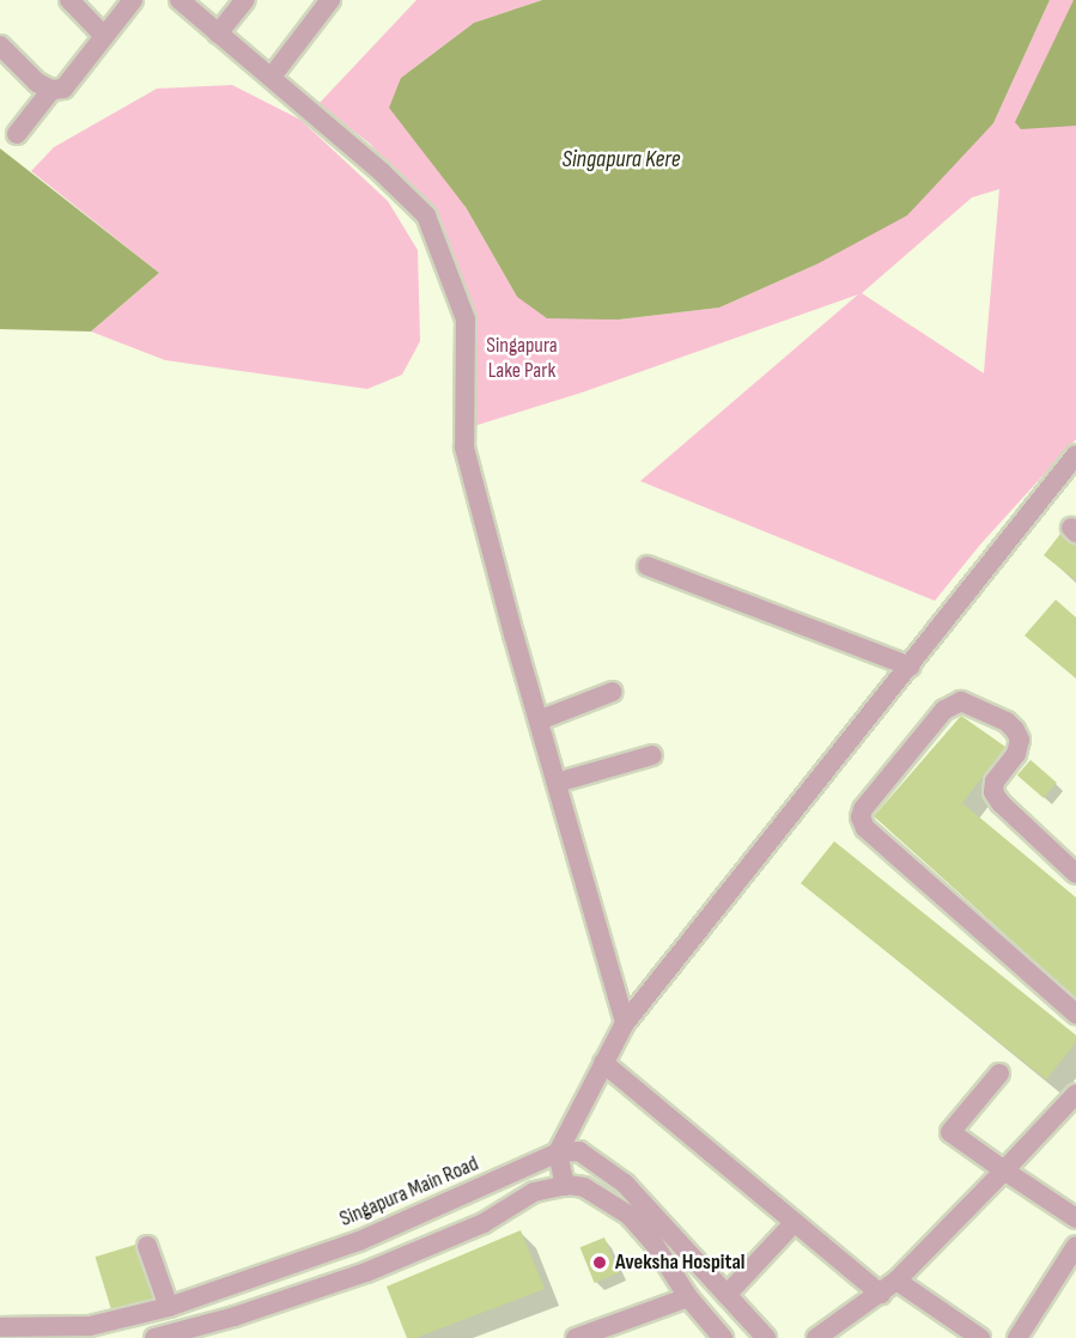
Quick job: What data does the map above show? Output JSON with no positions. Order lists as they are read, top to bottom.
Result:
{
  "streets": {
    "street": ["Singapura Main Road"]
  },
  "water": ["Singapura Kere"],
  "parks": ["Singapura Lake Park"],
  "places": ["Aveksha Hospital"]
}
